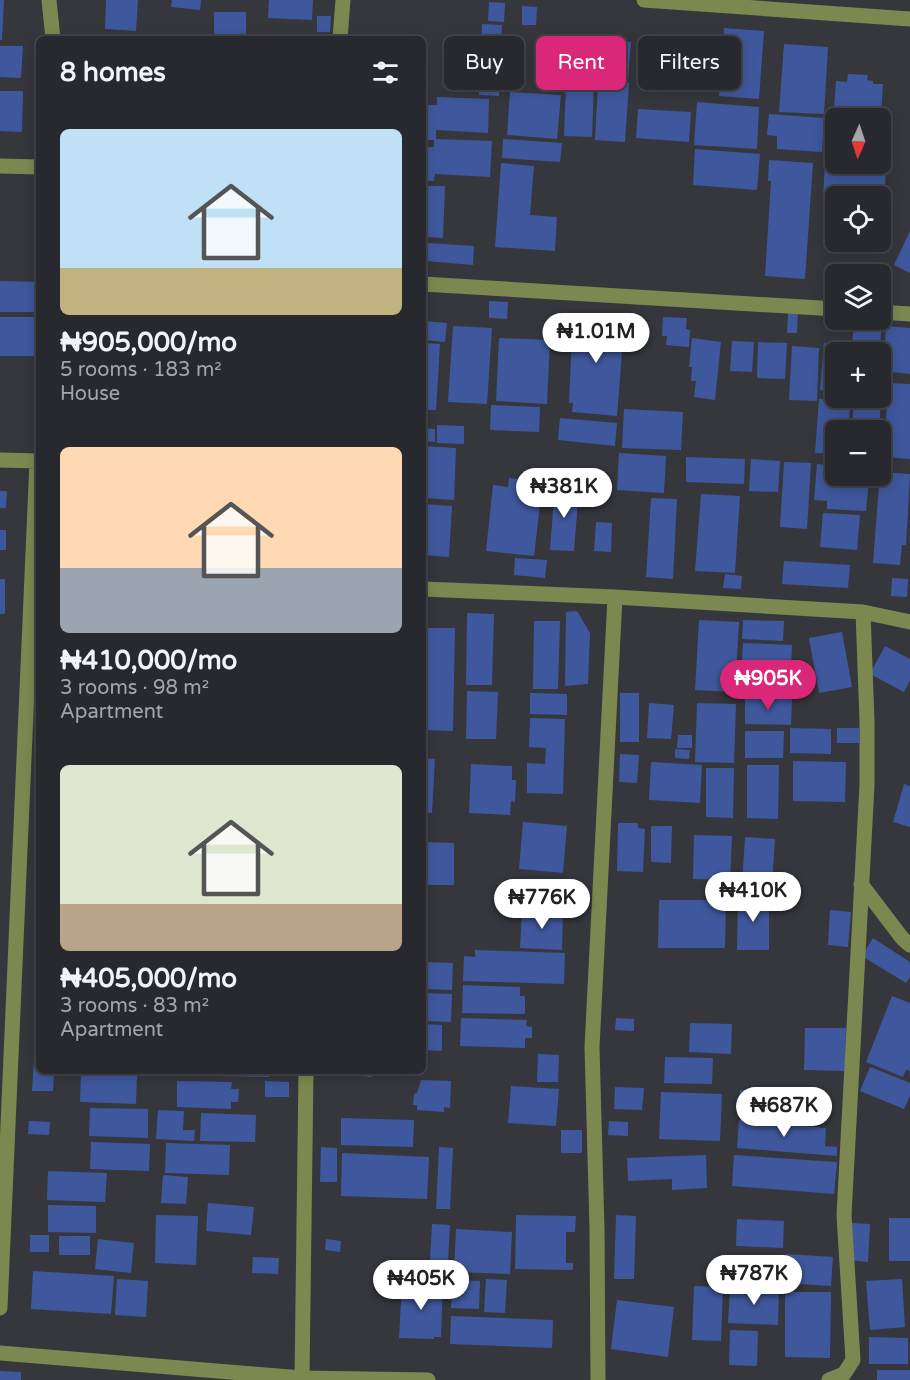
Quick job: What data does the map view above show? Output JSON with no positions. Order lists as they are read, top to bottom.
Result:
{
  "north": "bottom",
  "page": {
    "chip": ["Buy", "Rent", "Filters"],
    "heading": "8 homes",
    "map_buttons": ["+", "−"],
    "list": [
      {
        "name": "₦905,000/mo",
        "note": "5 rooms · 183 m² · House"
      },
      {
        "name": "₦410,000/mo",
        "note": "3 rooms · 98 m² · Apartment"
      },
      {
        "name": "₦405,000/mo",
        "note": "3 rooms · 83 m² · Apartment"
      }
    ],
    "price": [
      "₦1.01M",
      "₦381K",
      "₦905K",
      "₦410K",
      "₦776K",
      "₦687K",
      "₦787K",
      "₦405K"
    ]
  }
}
